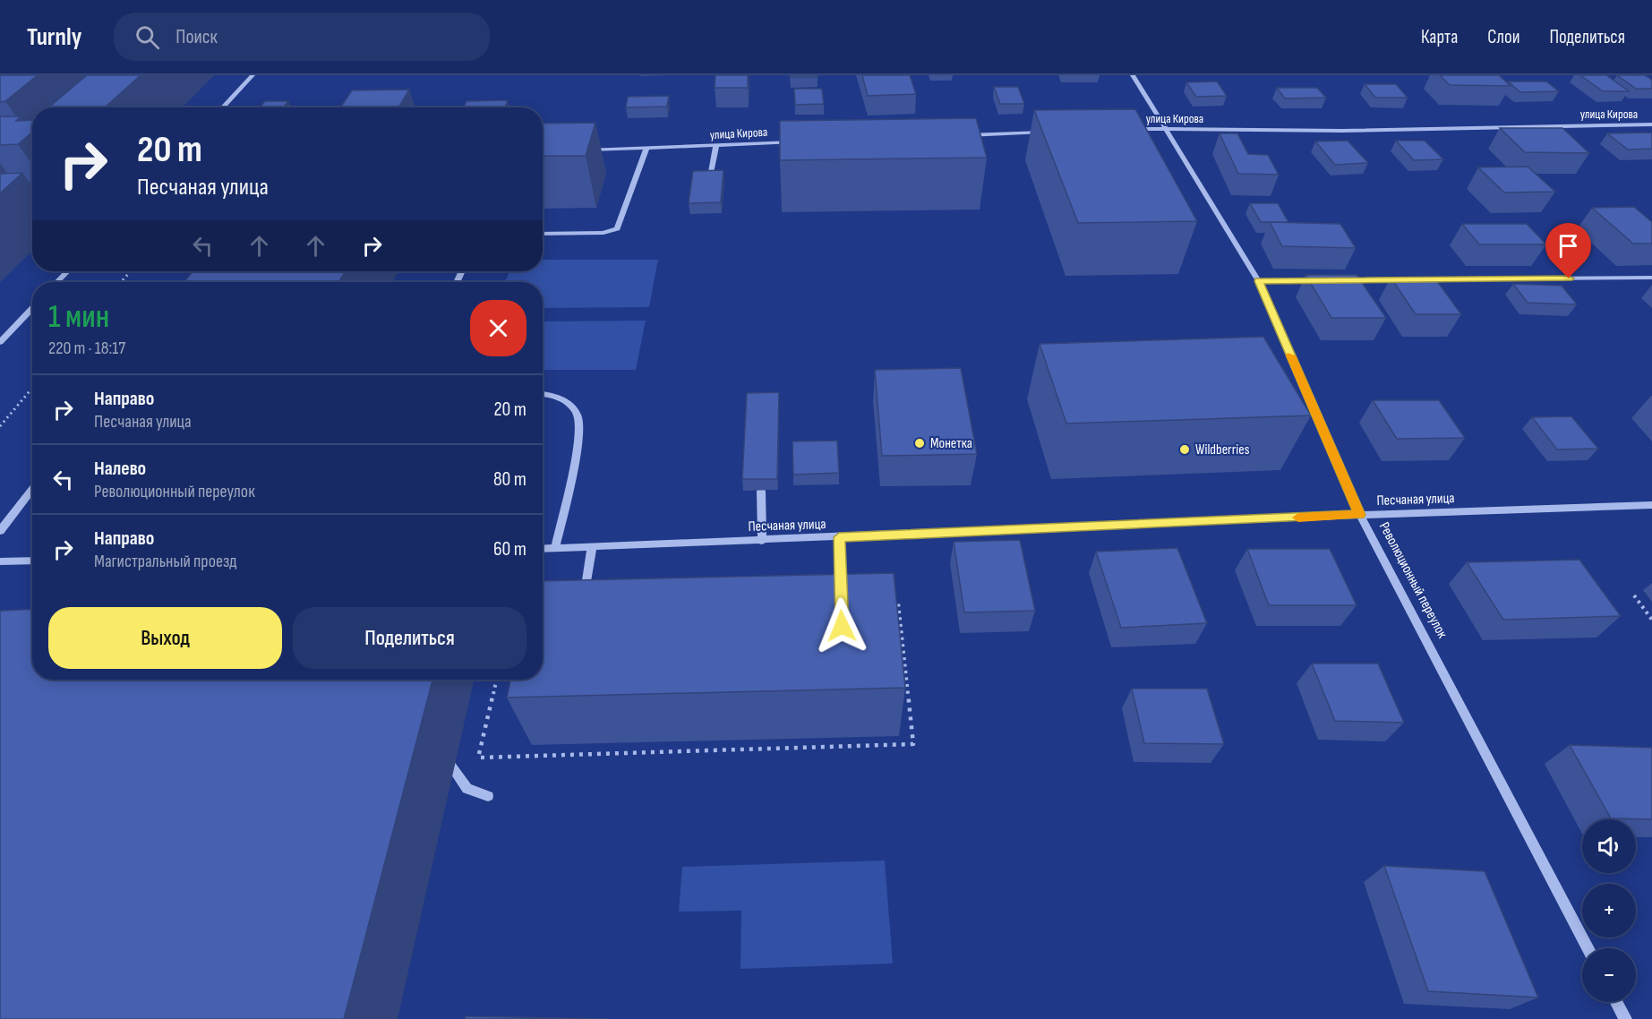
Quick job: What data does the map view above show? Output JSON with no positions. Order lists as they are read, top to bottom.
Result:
{
  "streets": {
    "street": ["улица Кирова", "Песчаная улица", "Революционный переулок"]
  },
  "crossings": [
    ["улица Кирова", "Революционный переулок"],
    ["Песчаная улица", "Революционный переулок"]
  ],
  "places": ["Монетка", "Wildberries"],
  "page": {
    "header": "Turnly",
    "search": "Поиск",
    "nav": ["Карта", "Слои", "Поделиться"],
    "turn": ["20 m", "Песчаная улица"],
    "heading": ["1 мин", "220 m · 18:17"],
    "list": [
      {
        "name": "Направо",
        "note": "Песчаная улица",
        "value": "20 m"
      },
      {
        "name": "Налево",
        "note": "Революционный переулок",
        "value": "80 m"
      },
      {
        "name": "Направо",
        "note": "Магистральный проезд",
        "value": "60 m"
      }
    ],
    "buttons": ["Выход", "Поделиться"],
    "map_buttons": ["+", "−"]
  }
}
